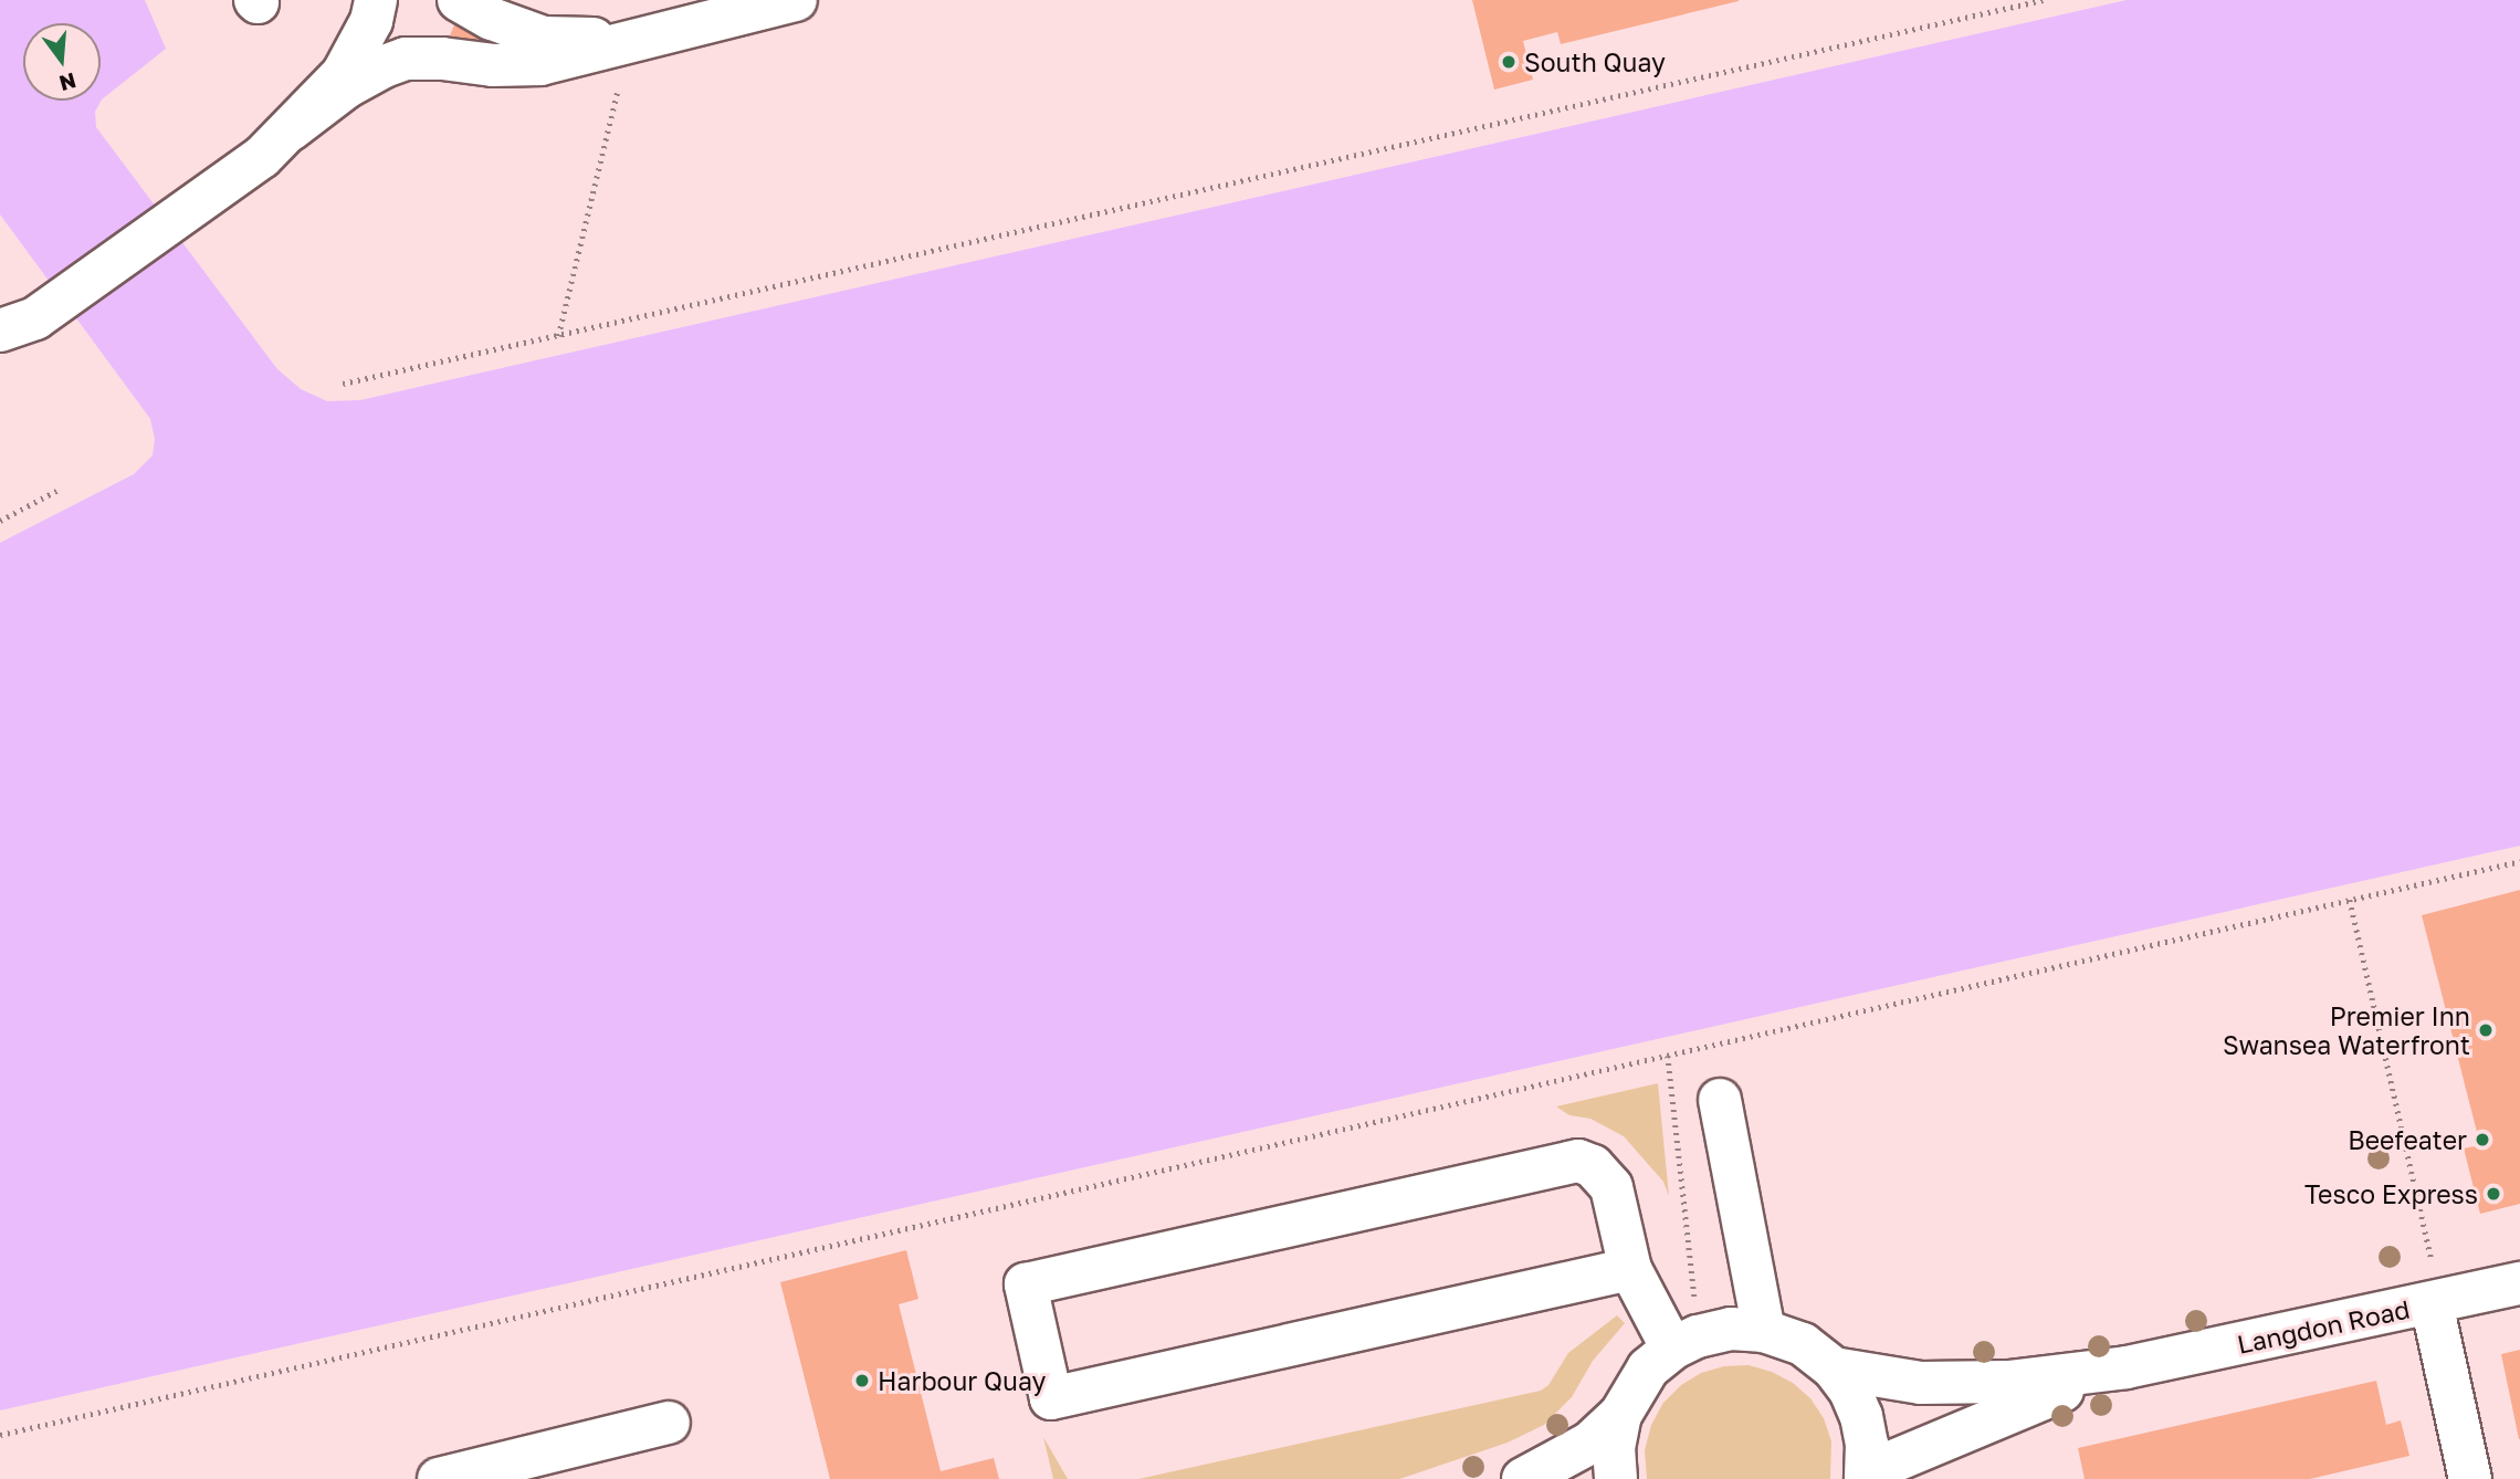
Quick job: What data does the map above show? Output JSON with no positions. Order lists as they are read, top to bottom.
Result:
{
  "streets": {
    "street": ["Langdon Road"]
  },
  "places": [
    "South Quay",
    "Premier Inn Swansea Waterfront",
    "Beefeater",
    "Tesco Express",
    "Harbour Quay"
  ],
  "north": "bottom"
}
